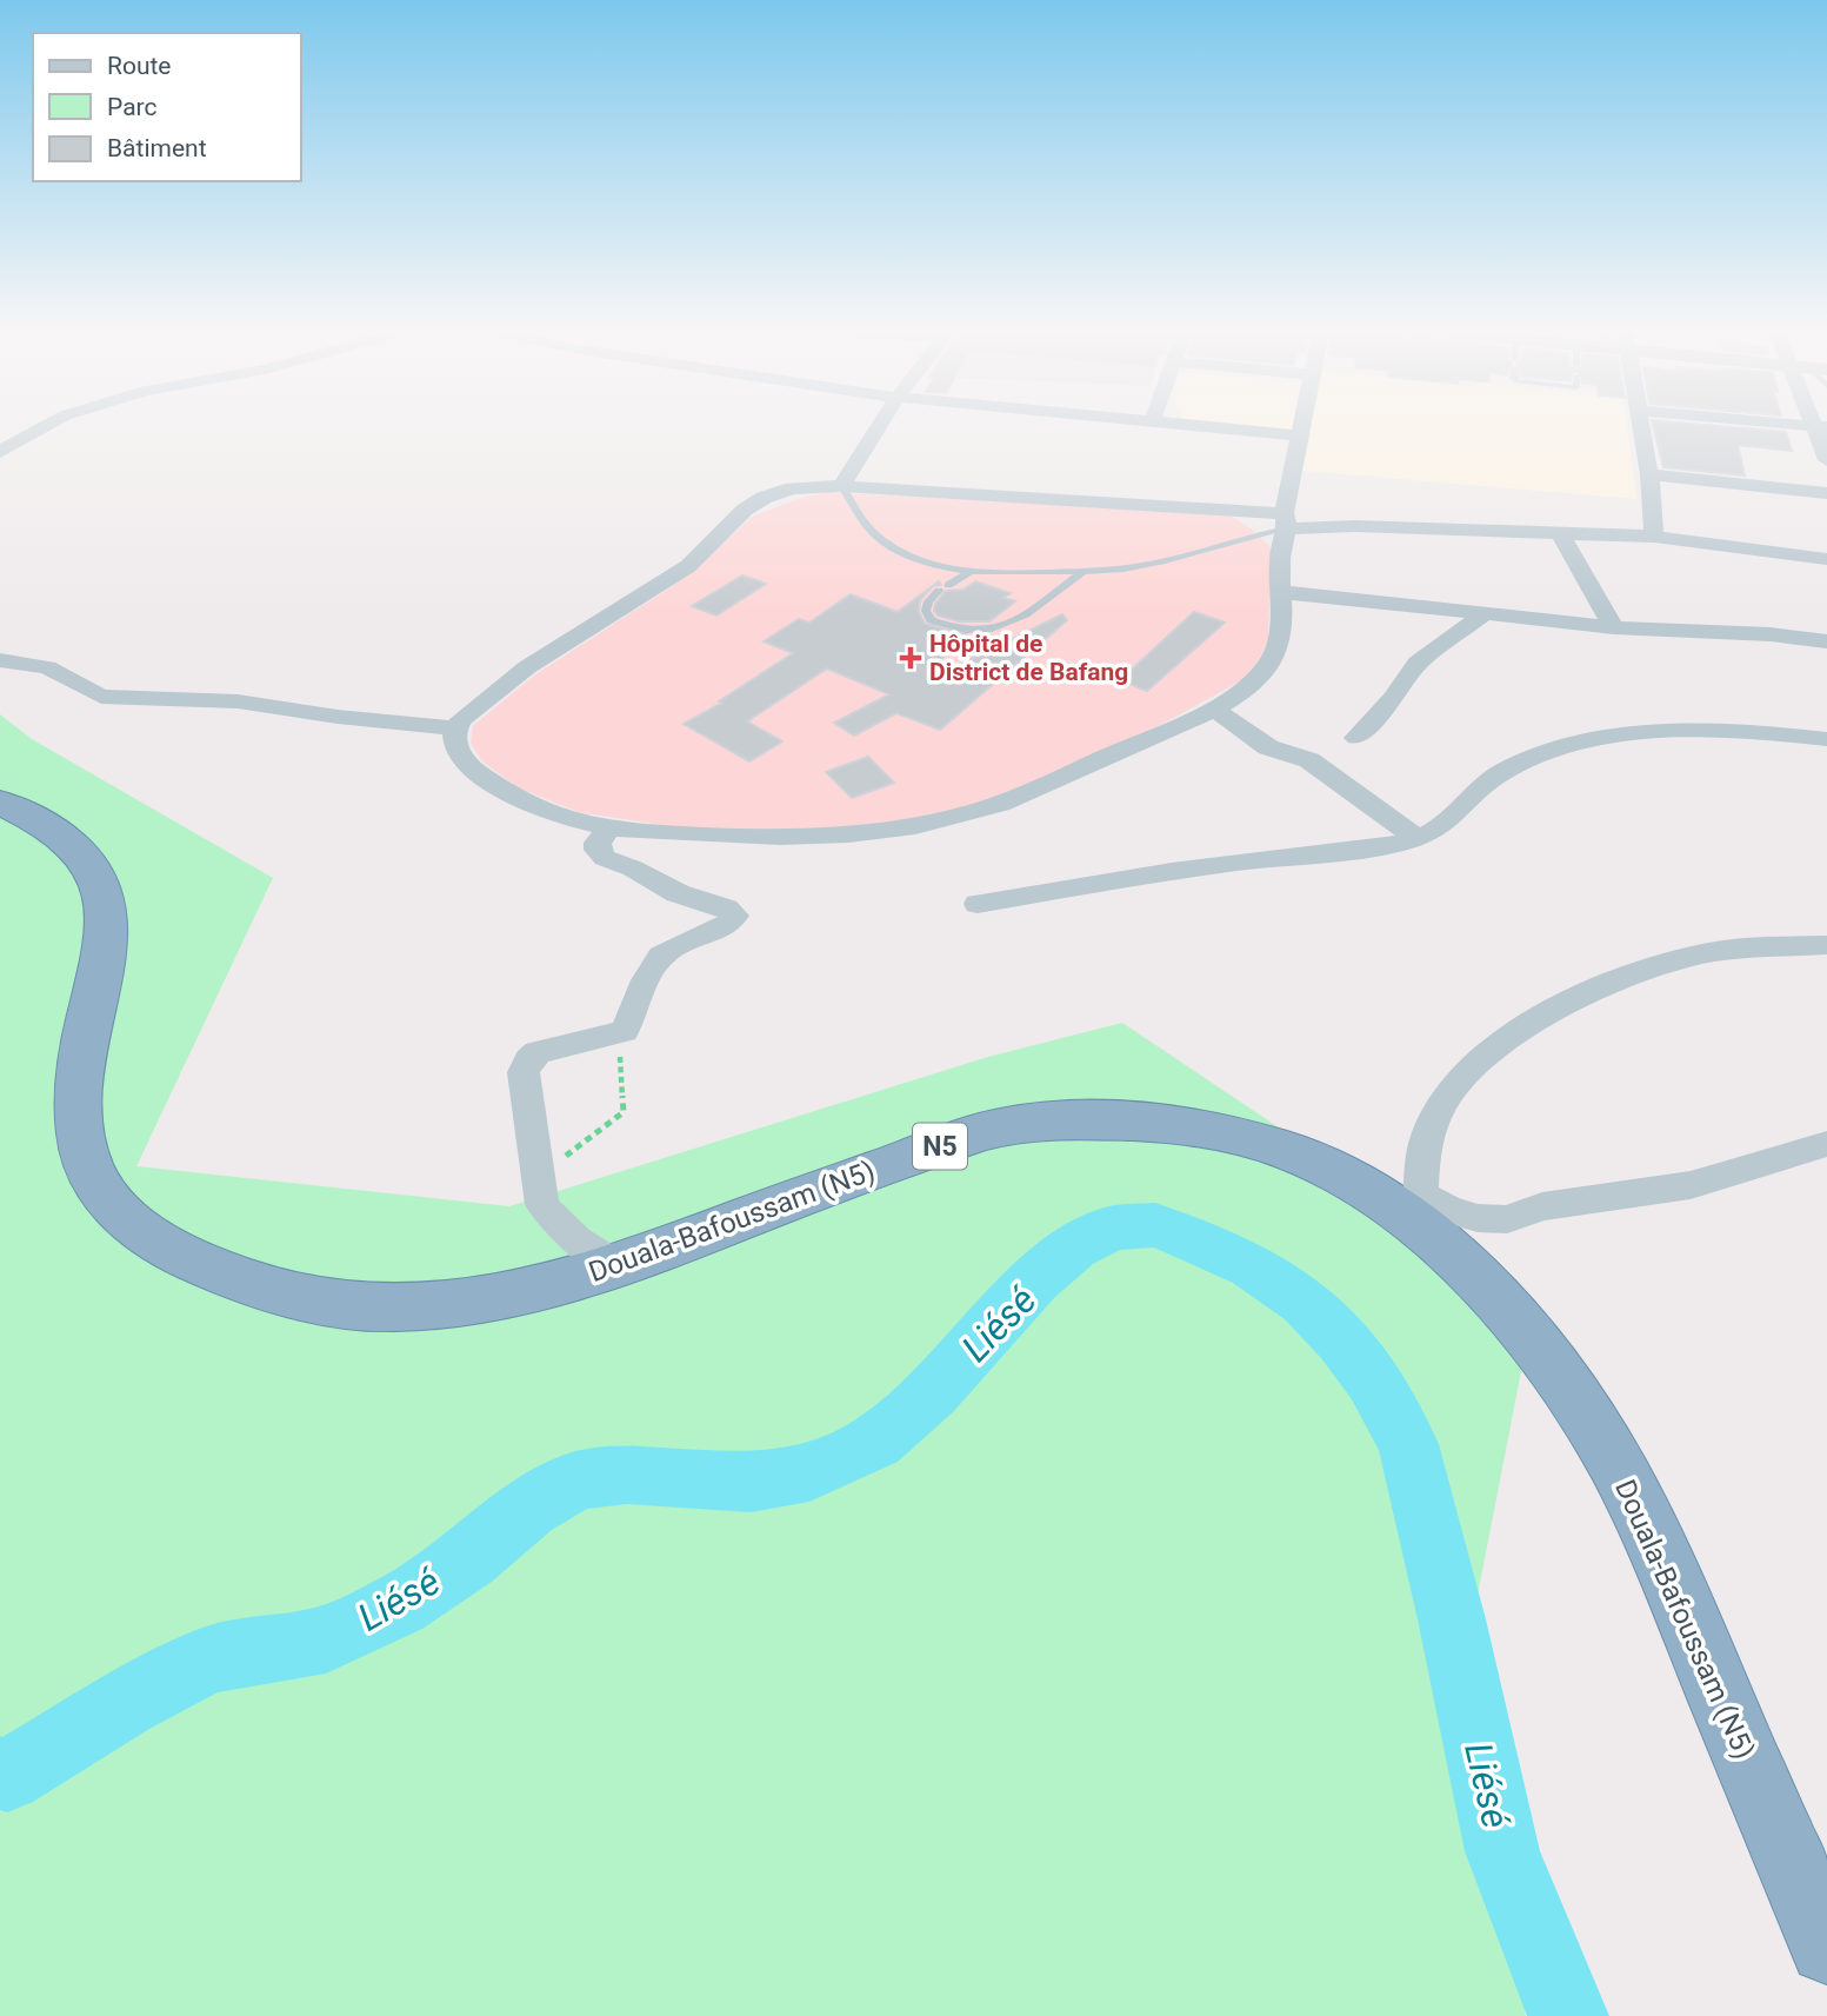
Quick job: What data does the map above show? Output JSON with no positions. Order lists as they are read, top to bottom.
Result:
{
  "streets": {
    "highway": ["N5", "Douala-Bafoussam (N5)"]
  },
  "water": ["Liésé"],
  "places": {
    "health": ["Hôpital de District de Bafang"]
  },
  "legend": ["Route", "Parc", "Bâtiment"]
}
